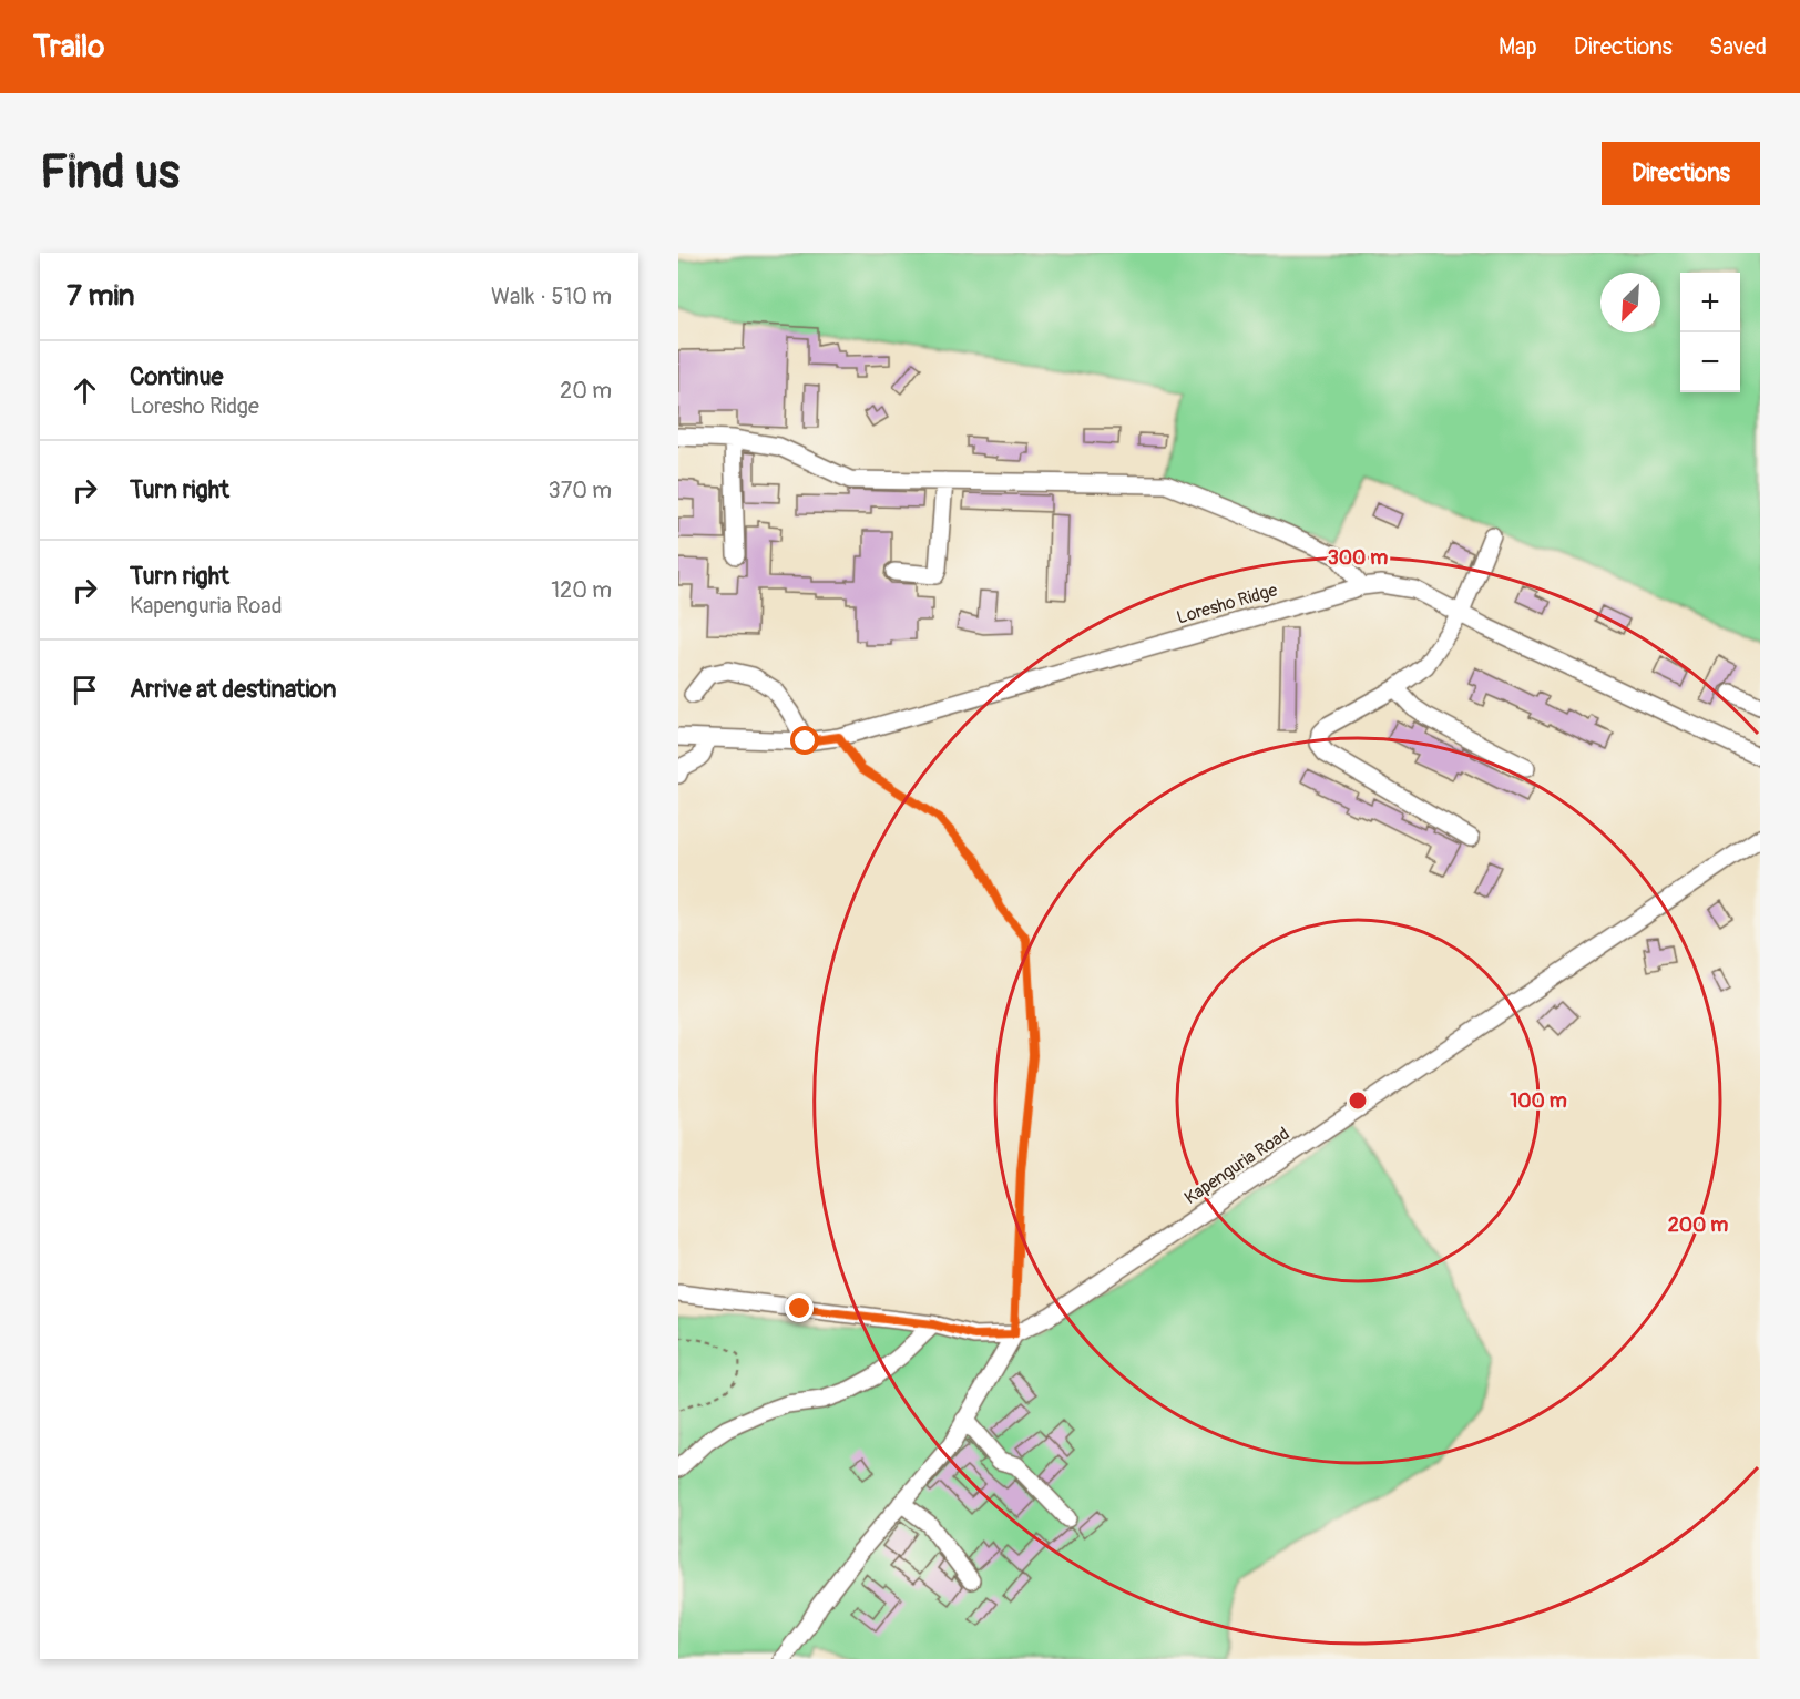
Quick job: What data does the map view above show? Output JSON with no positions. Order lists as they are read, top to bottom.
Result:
{
  "streets": {
    "street": ["Loresho Ridge", "Kapenguria Road"]
  },
  "north": "bottom left",
  "page": {
    "header": "Trailo",
    "nav": ["Map", "Directions", "Saved"],
    "buttons": "Directions",
    "title": "Find us",
    "heading": ["7 min", "Walk · 510 m"],
    "map_buttons": ["+", "−"],
    "list": [
      ["Continue", "Loresho Ridge", "20 m"],
      ["Turn right", "370 m"],
      ["Turn right", "Kapenguria Road", "120 m"],
      "Arrive at destination"
    ]
  },
  "rings": ["300 m", "100 m", "200 m"]
}
